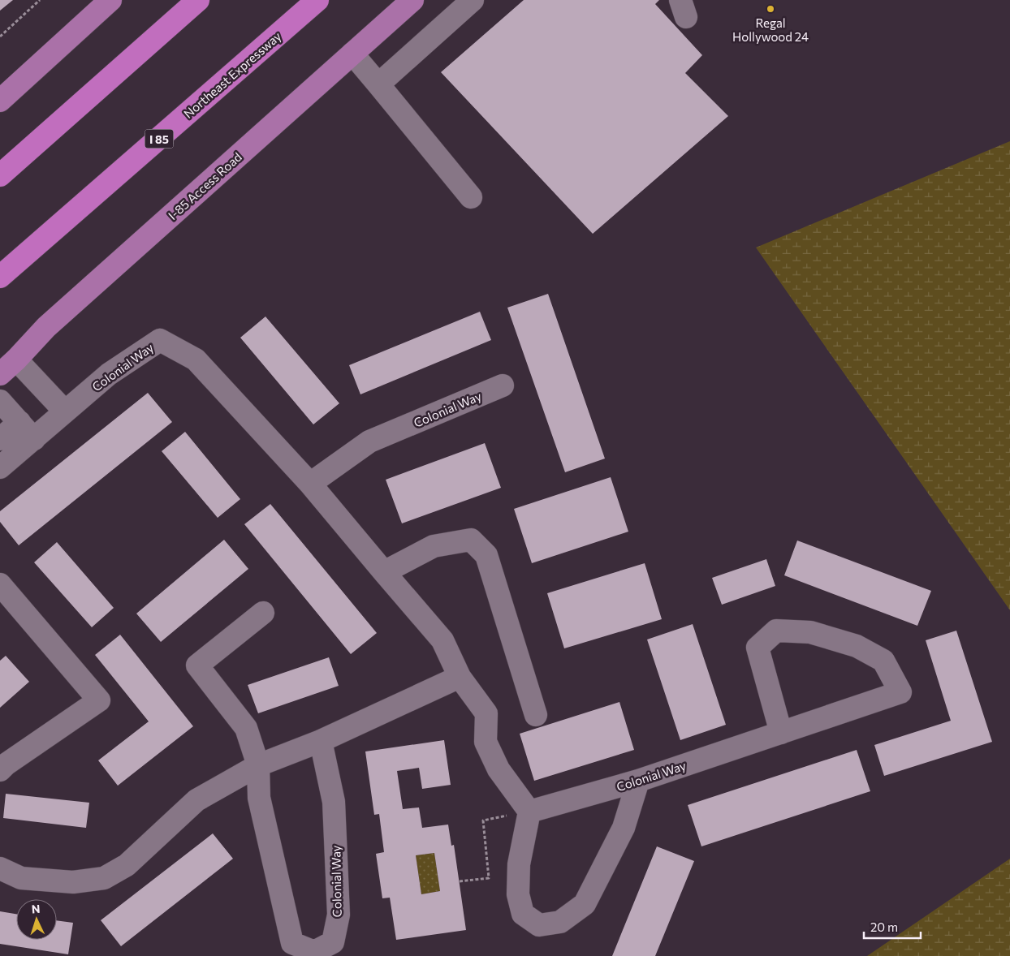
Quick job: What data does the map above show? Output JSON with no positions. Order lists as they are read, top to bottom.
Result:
{
  "streets": {
    "highway": ["Northeast Expressway", "I 85"],
    "main road": ["I-85 Access Road"],
    "street": ["Colonial Way"]
  },
  "places": ["Regal Hollywood 24"],
  "scale_bar": "20 m",
  "north": "top"
}
